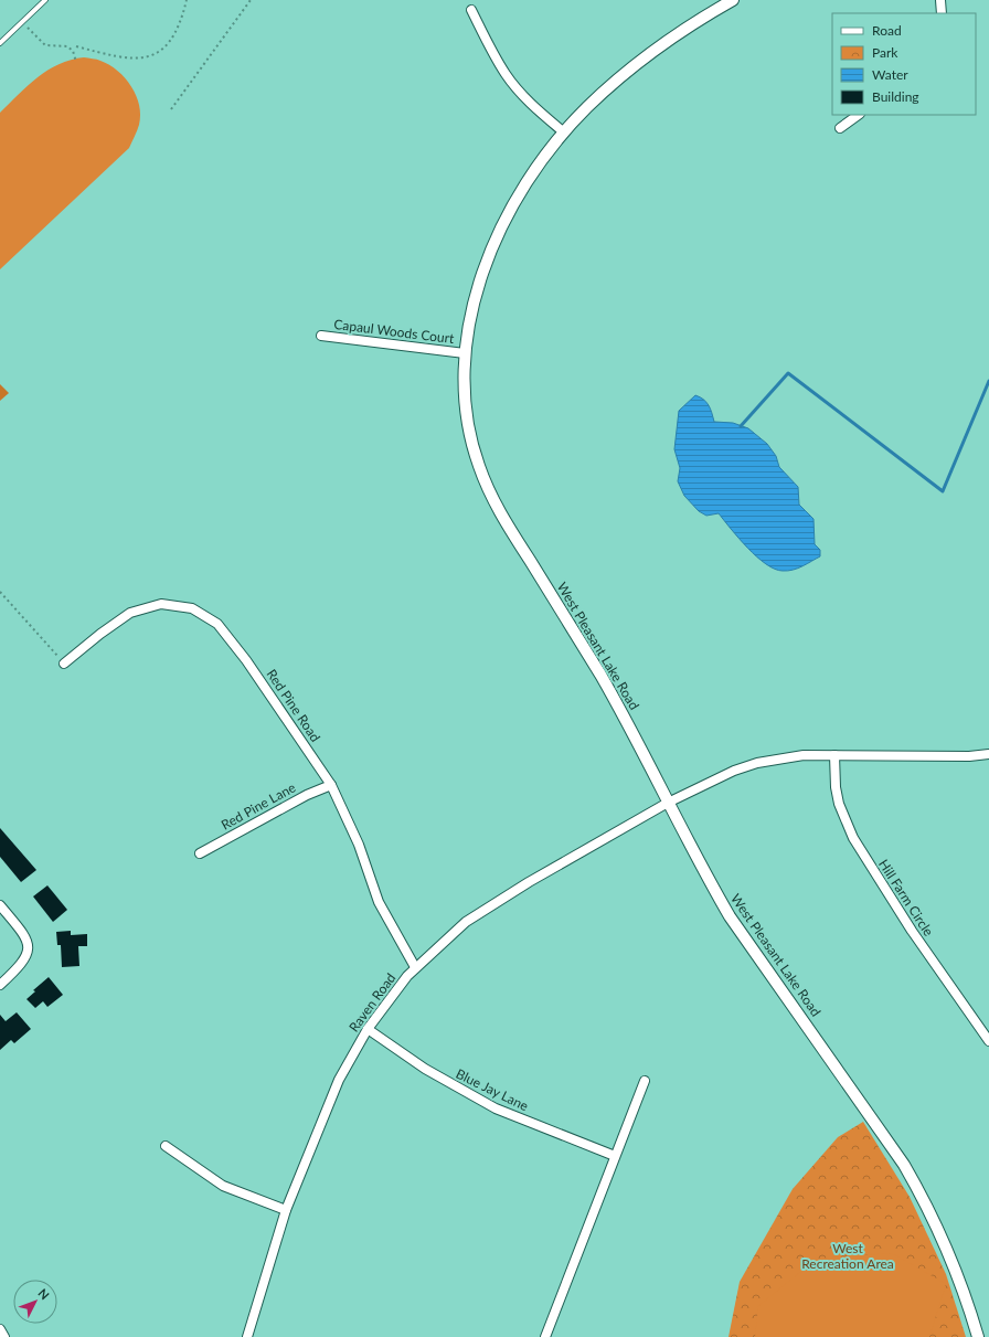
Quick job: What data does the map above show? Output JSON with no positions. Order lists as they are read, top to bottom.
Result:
{
  "streets": {
    "street": [
      "Capaul Woods Court",
      "West Pleasant Lake Road",
      "Red Pine Road",
      "Red Pine Lane",
      "Hill Farm Circle",
      "Raven Road",
      "Blue Jay Lane"
    ]
  },
  "crossings": [
    ["Capaul Woods Court", "West Pleasant Lake Road"],
    ["West Pleasant Lake Road", "Raven Road"],
    ["Red Pine Road", "Red Pine Lane"],
    ["Red Pine Road", "Raven Road"],
    ["Raven Road", "Blue Jay Lane"]
  ],
  "parks": ["West Recreation Area"],
  "legend": [
    "Road",
    "Park",
    "Water",
    "Building"
  ],
  "north": "top right"
}
